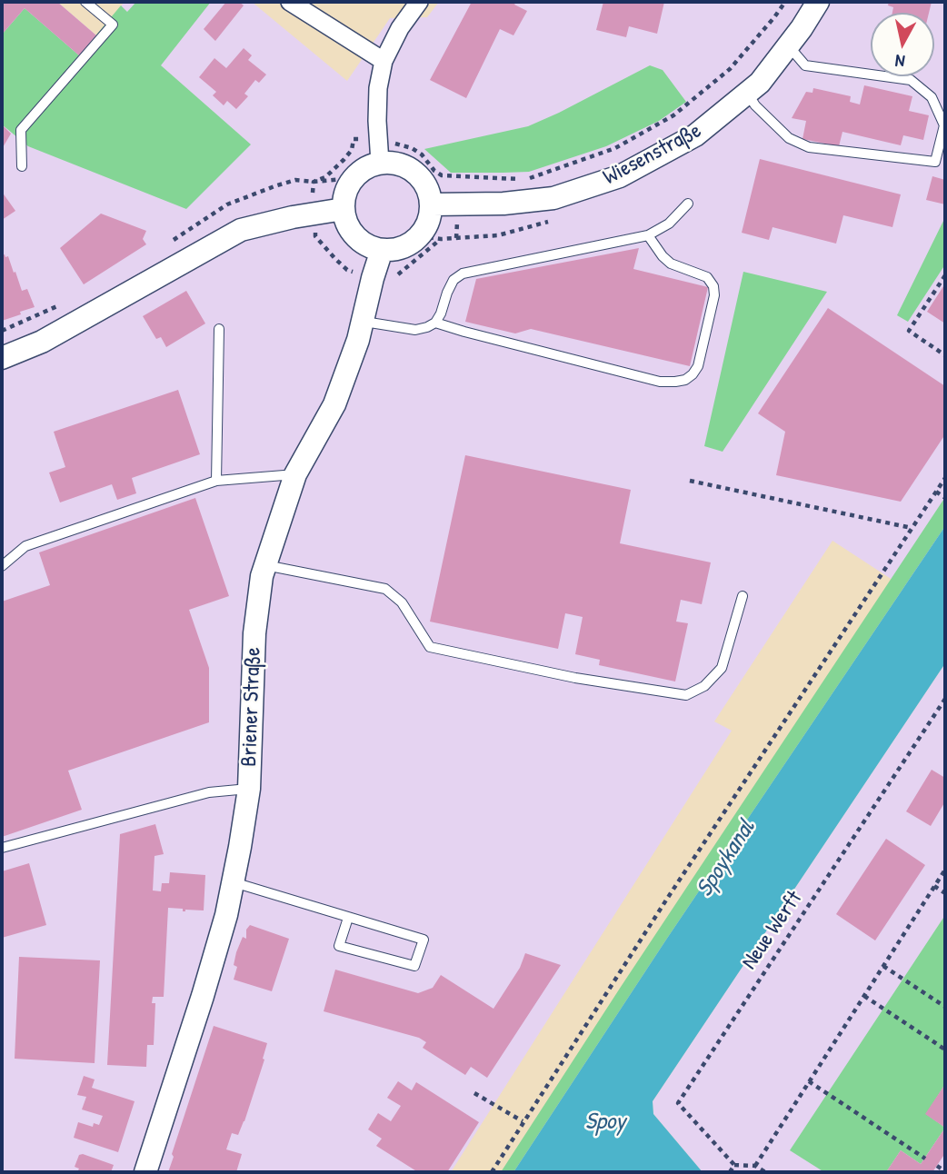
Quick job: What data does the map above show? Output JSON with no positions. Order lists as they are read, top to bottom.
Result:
{
  "streets": {
    "street": ["Wiesenstraße", "Briener Straße"],
    "path": ["Neue Werft"]
  },
  "crossings": [
    ["Wiesenstraße", "Briener Straße"]
  ],
  "water": ["Spoykanal", "Spoy"],
  "north": "bottom"
}
